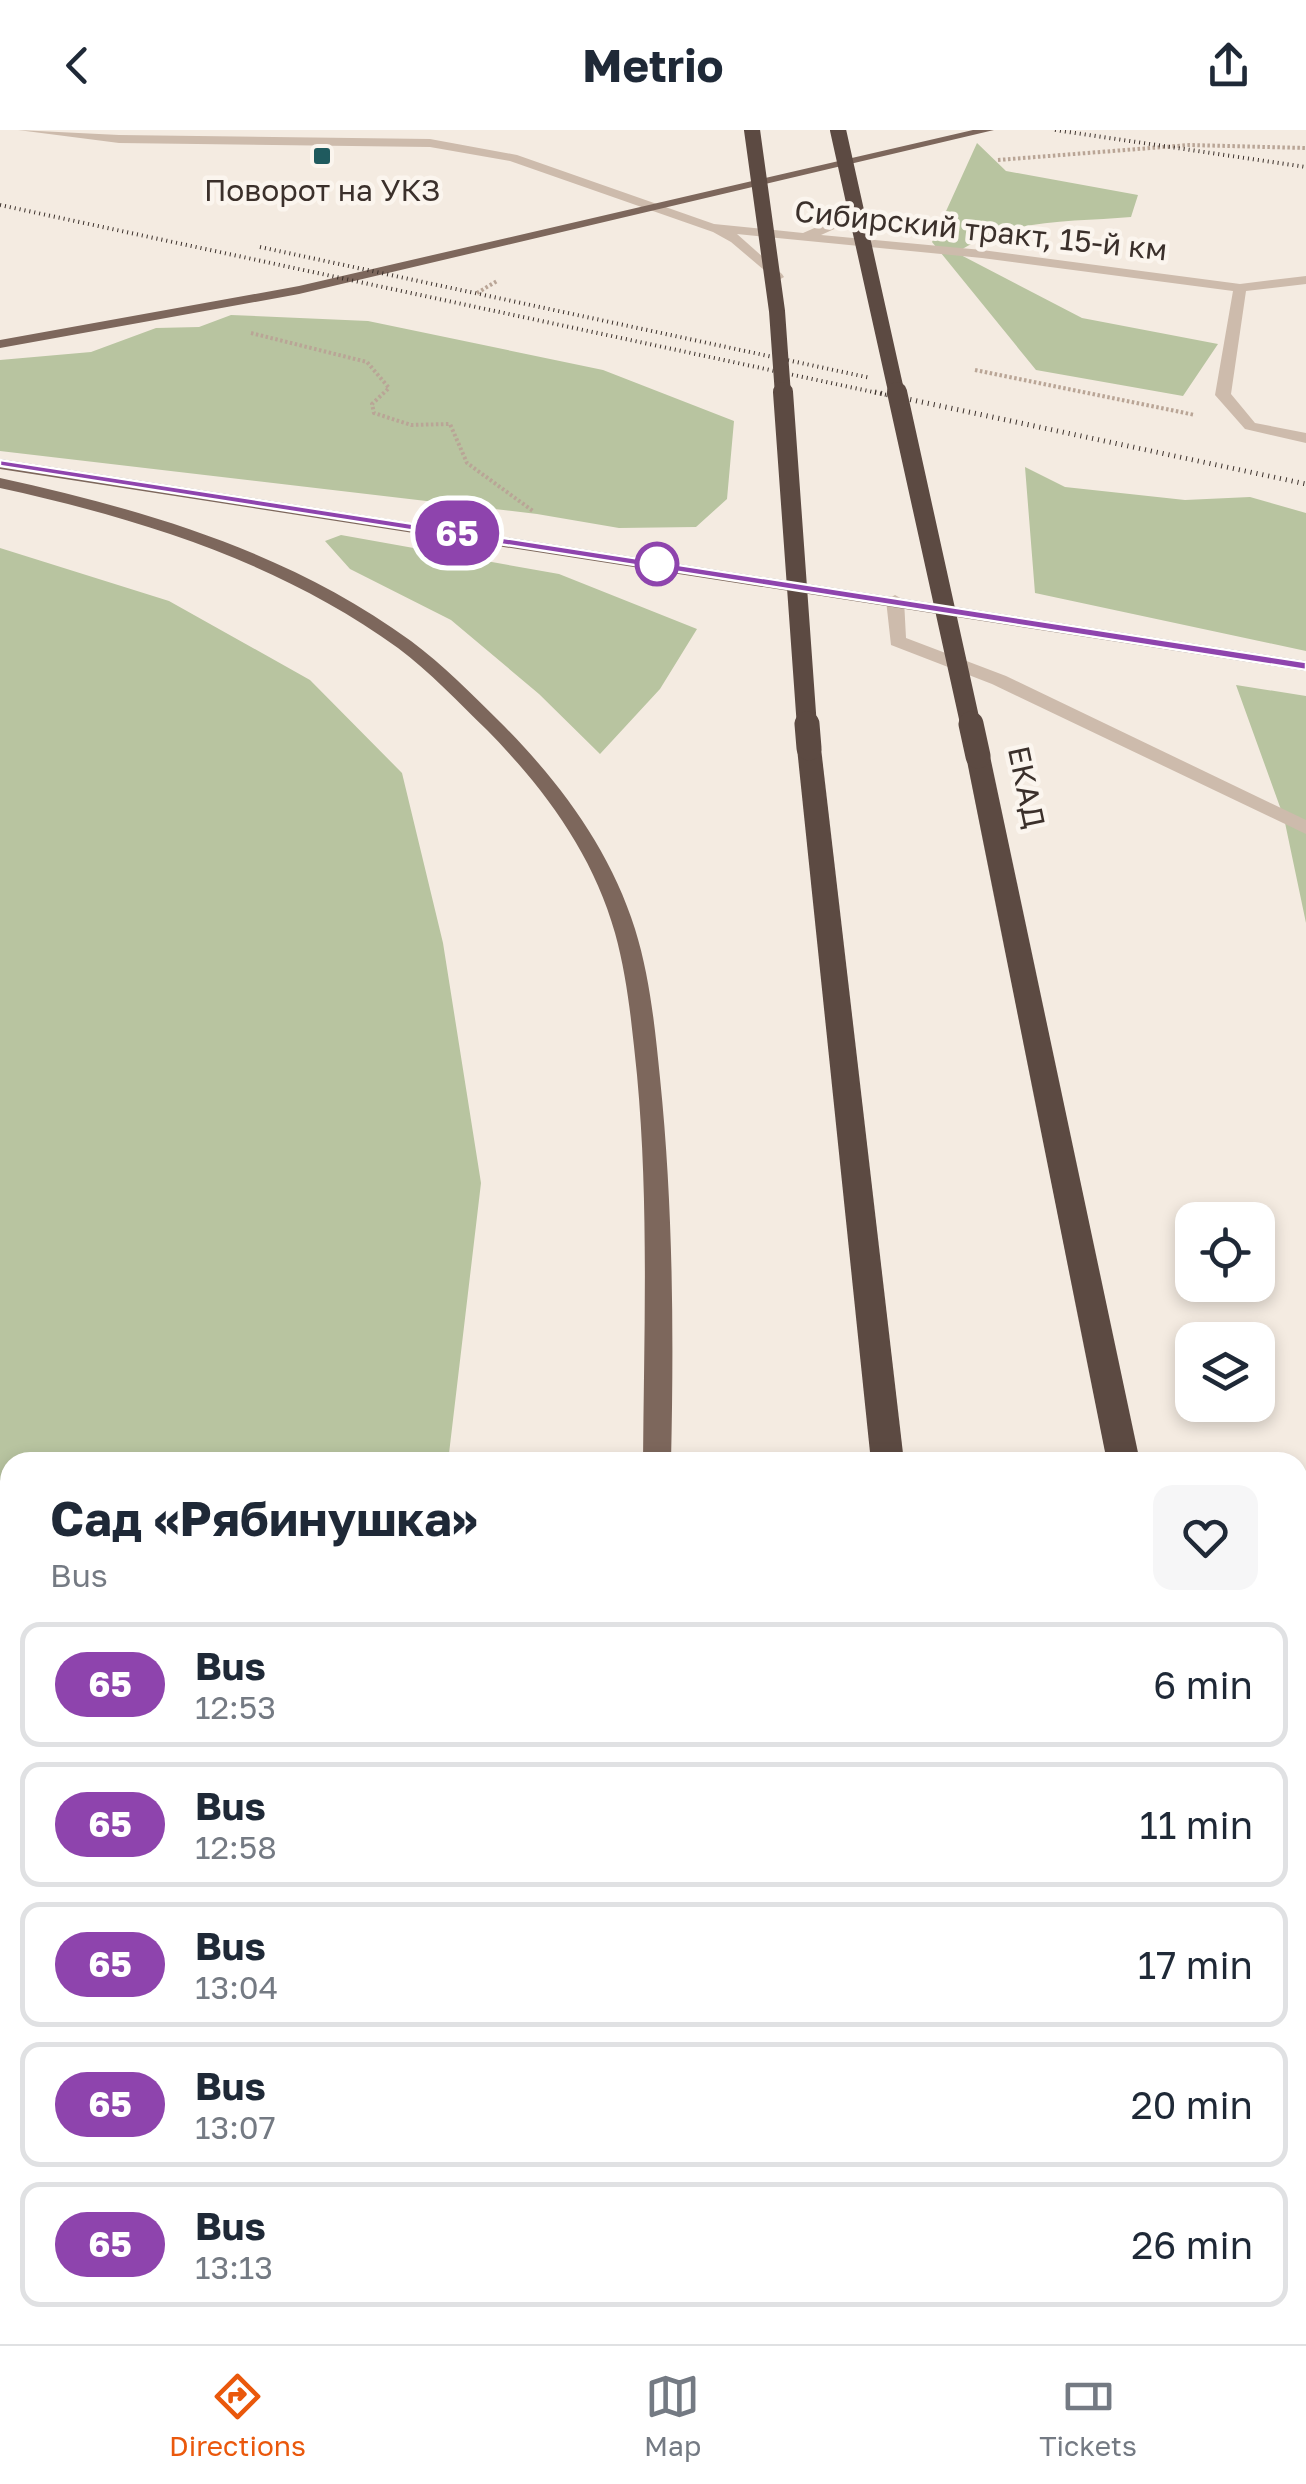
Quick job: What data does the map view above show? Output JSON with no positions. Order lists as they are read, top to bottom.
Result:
{
  "streets": {
    "highway": ["ЕКАД"],
    "street": ["Сибирский тракт, 15-й км"]
  },
  "places": {
    "transit": ["Поворот на УКЗ"]
  },
  "lines": ["bus line 65"],
  "page": {
    "header": "Metrio",
    "on_map": "65",
    "heading": ["Сад «Рябинушка»", "Bus"],
    "list": [
      {
        "mark": "65",
        "name": "Bus",
        "note": "12:53",
        "value": "6 min"
      },
      {
        "mark": "65",
        "name": "Bus",
        "note": "12:58",
        "value": "11 min"
      },
      {
        "mark": "65",
        "name": "Bus",
        "note": "13:04",
        "value": "17 min"
      },
      {
        "mark": "65",
        "name": "Bus",
        "note": "13:07",
        "value": "20 min"
      },
      {
        "mark": "65",
        "name": "Bus",
        "note": "13:13",
        "value": "26 min"
      }
    ],
    "tabs": ["Directions", "Map", "Tickets"]
  }
}
